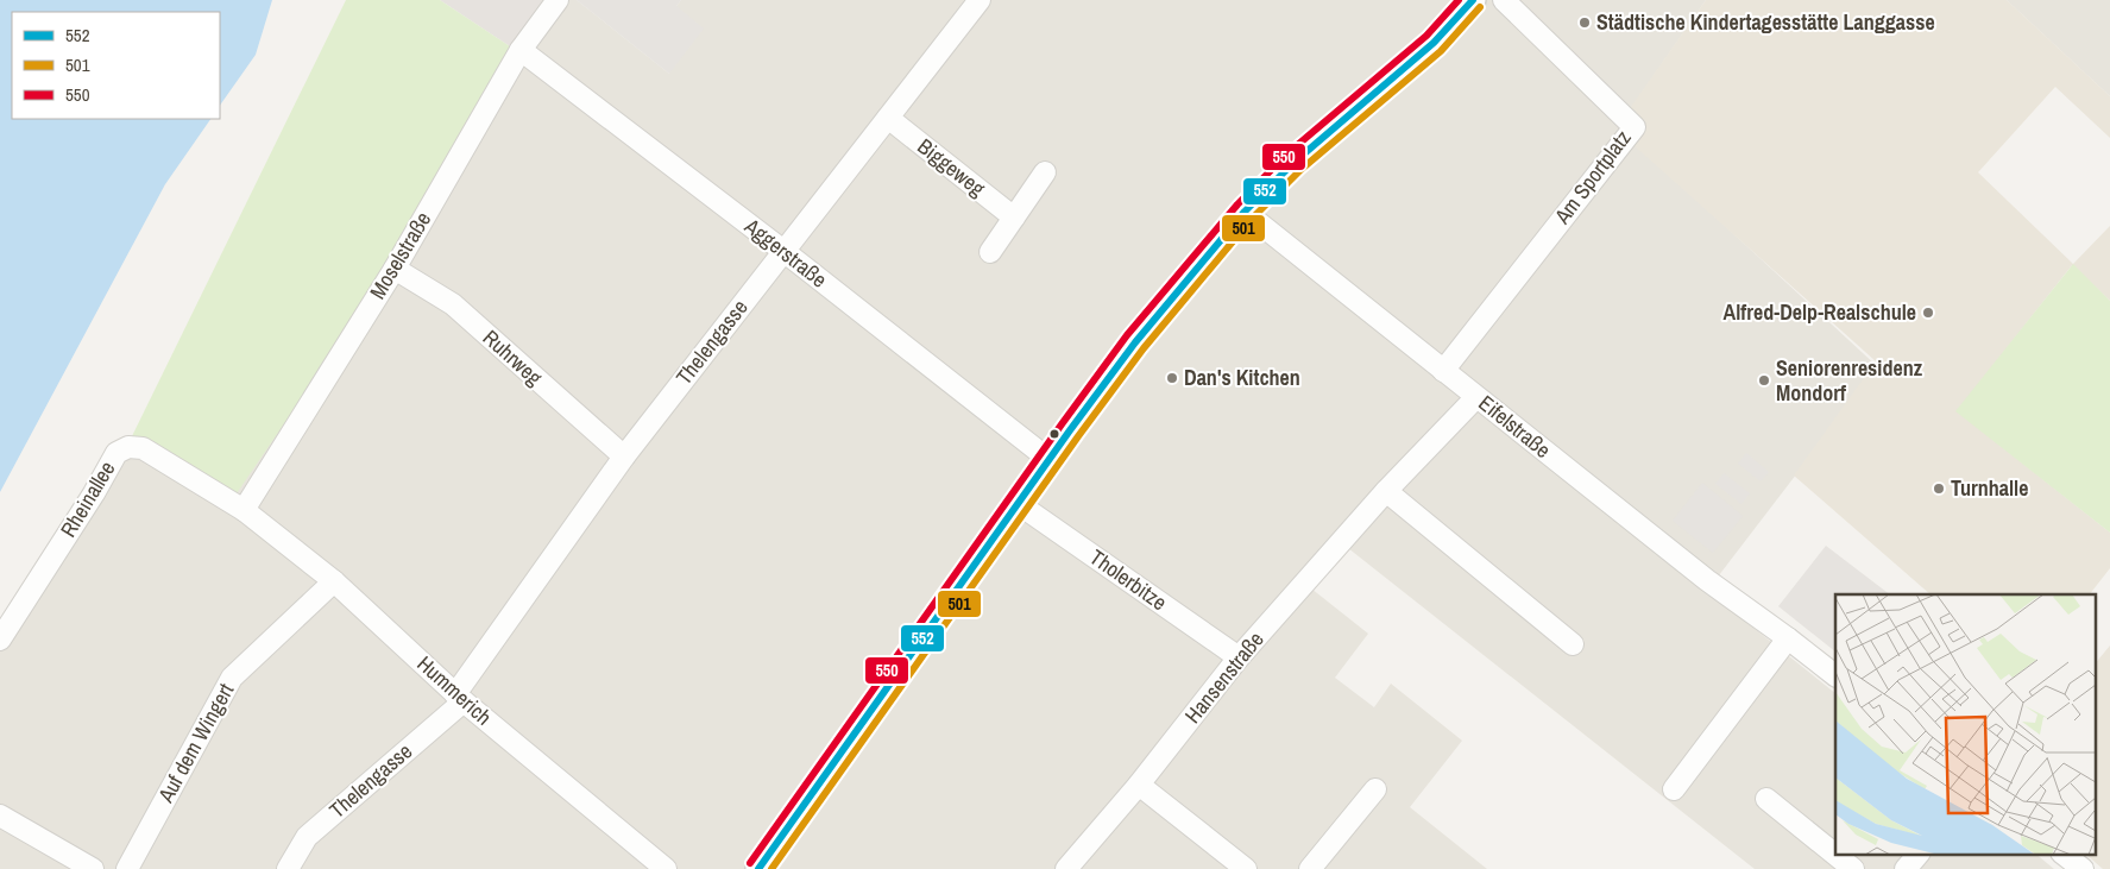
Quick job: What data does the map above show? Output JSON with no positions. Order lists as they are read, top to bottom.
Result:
{
  "streets": {
    "street": [
      "Biggeweg",
      "Am Sportplatz",
      "Aggerstraße",
      "Moselstraße",
      "Thelengasse",
      "Ruhrweg",
      "Eifelstraße",
      "Rheinallee",
      "Tholerbitze",
      "Hansenstraße",
      "Hummerich",
      "Auf dem Wingert"
    ]
  },
  "crossings": [
    ["Biggeweg", "Thelengasse"],
    ["Am Sportplatz", "Eifelstraße"],
    ["Aggerstraße", "Moselstraße"],
    ["Aggerstraße", "Thelengasse"],
    ["Moselstraße", "Ruhrweg"],
    ["Moselstraße", "Rheinallee"],
    ["Moselstraße", "Hummerich"],
    ["Thelengasse", "Ruhrweg"],
    ["Thelengasse", "Hummerich"],
    ["Eifelstraße", "Hansenstraße"],
    ["Rheinallee", "Hummerich"],
    ["Tholerbitze", "Hansenstraße"],
    ["Hummerich", "Auf dem Wingert"]
  ],
  "places": [
    "Städtische Kindertagesstätte Langgasse",
    "Alfred-Delp-Realschule",
    "Dan's Kitchen",
    "Seniorenresidenz Mondorf",
    "Turnhalle"
  ],
  "lines": ["transit line 552", "transit line 550", "transit line 501"],
  "legend": ["552", "501", "550"]
}
